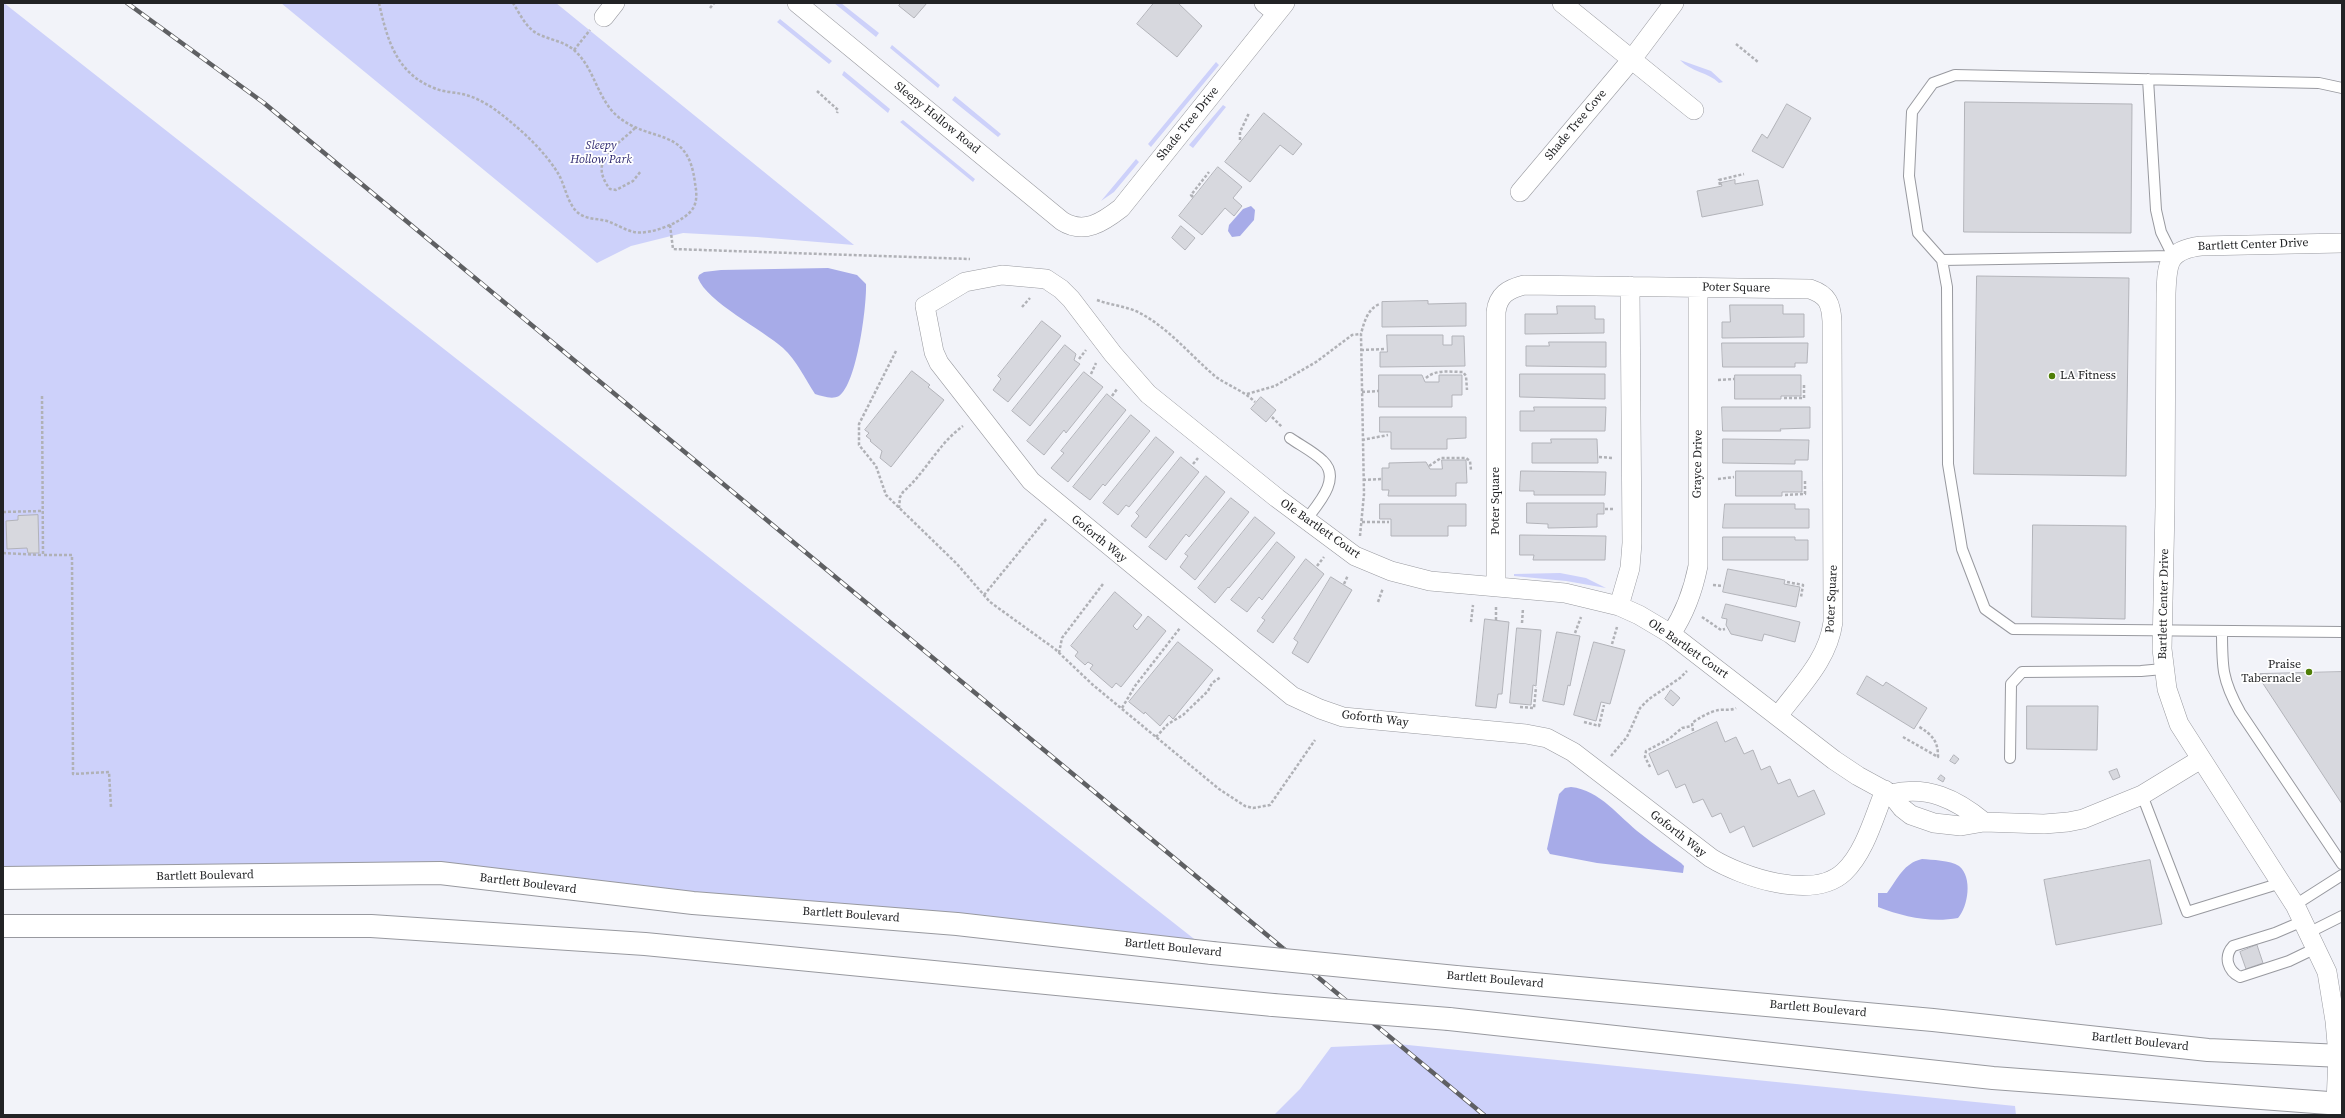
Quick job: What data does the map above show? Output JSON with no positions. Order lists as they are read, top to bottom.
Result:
{
  "streets": {
    "main road": ["Bartlett Boulevard"],
    "street": [
      "Sleepy Hollow Road",
      "Shade Tree Drive",
      "Shade Tree Cove",
      "Bartlett Center Drive",
      "Poter Square",
      "Grayce Drive",
      "Ole Bartlett Court",
      "Goforth Way"
    ]
  },
  "crossings": [
    ["Sleepy Hollow Road", "Shade Tree Drive"],
    ["Bartlett Center Drive", "Ole Bartlett Court"],
    ["Bartlett Center Drive", "Bartlett Boulevard"],
    ["Poter Square", "Grayce Drive"],
    ["Poter Square", "Ole Bartlett Court"],
    ["Grayce Drive", "Ole Bartlett Court"],
    ["Ole Bartlett Court", "Goforth Way"]
  ],
  "parks": ["Sleepy Hollow Park"],
  "places": ["LA Fitness", "Praise Tabernacle"]
}
